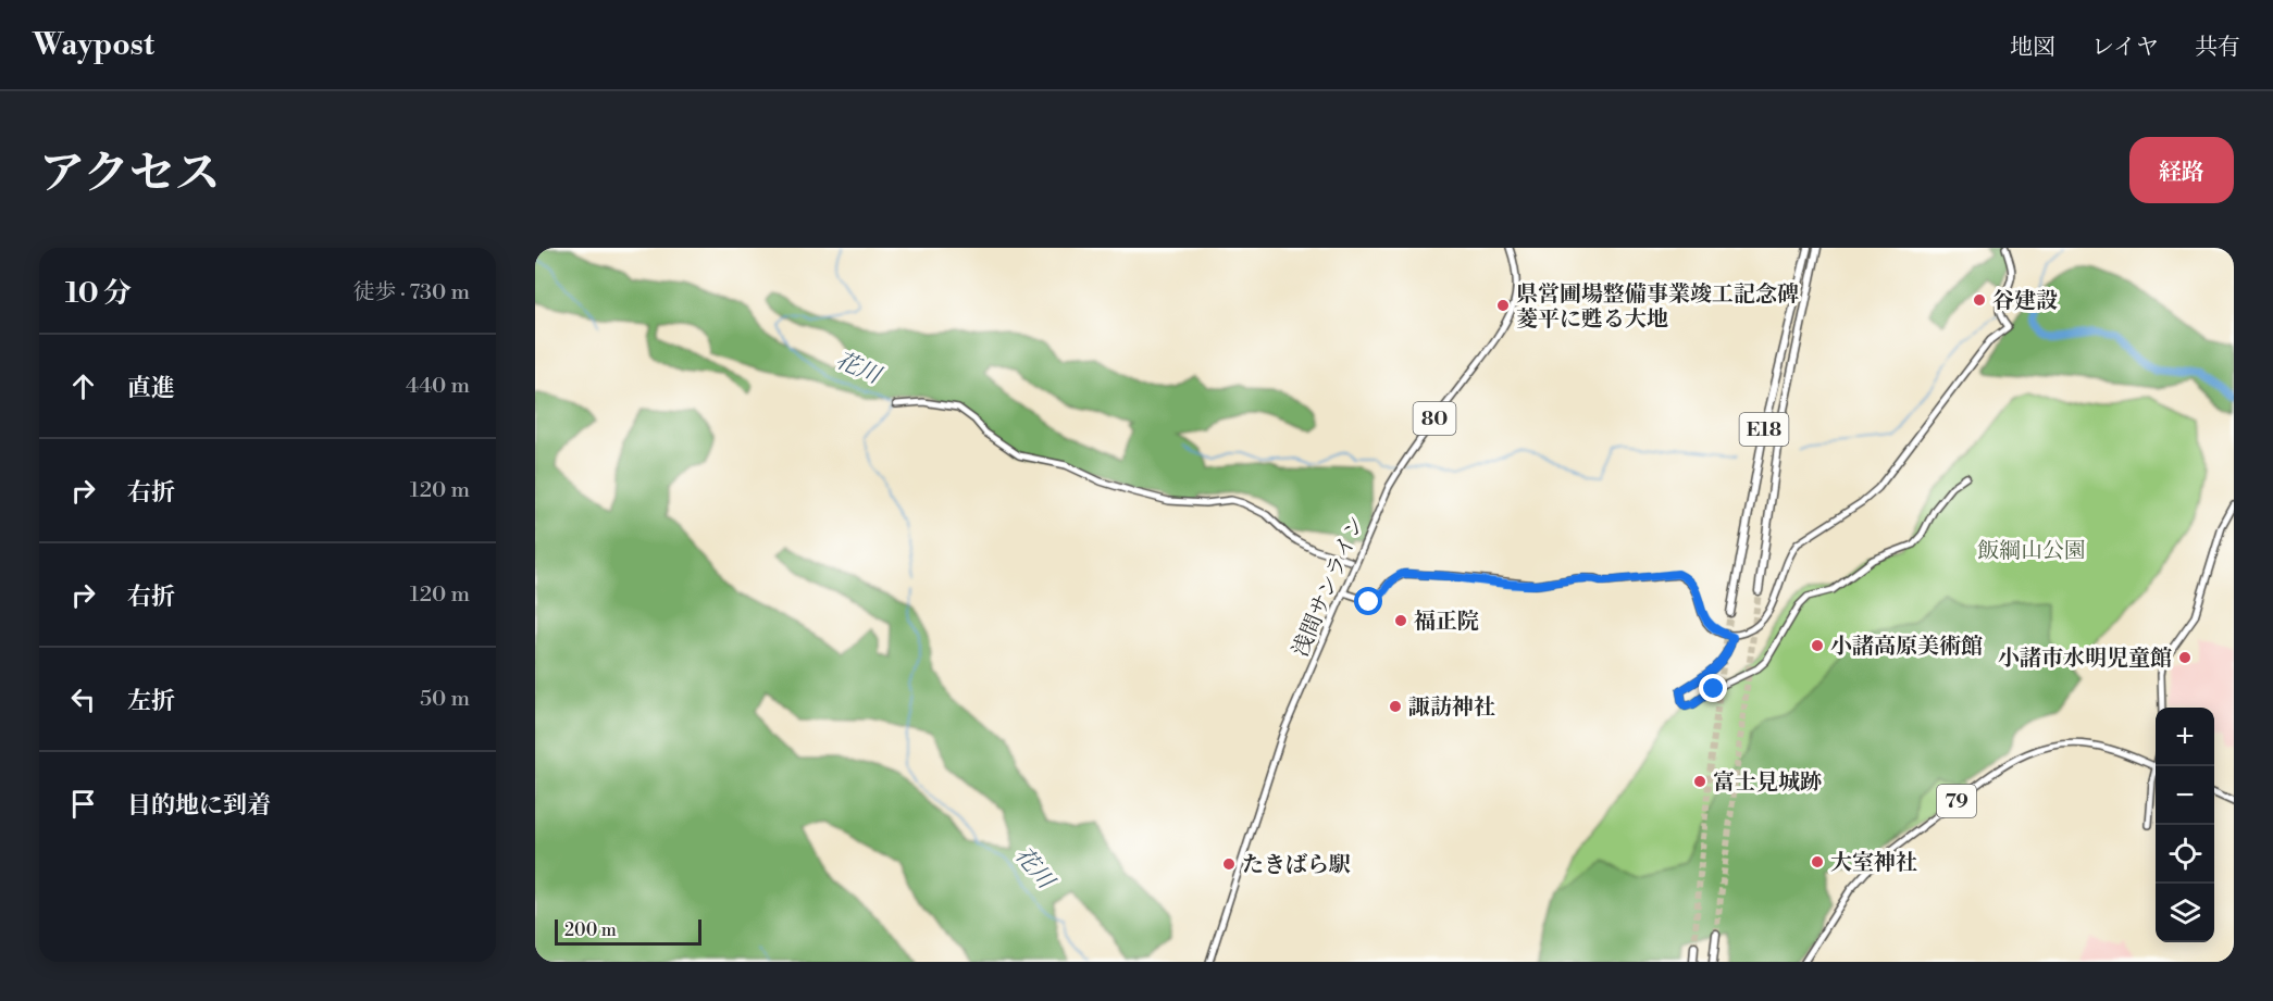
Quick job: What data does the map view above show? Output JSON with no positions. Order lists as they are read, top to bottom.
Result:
{
  "streets": {
    "highway": ["E18"],
    "street": ["80", "浅間サンライン", "79"]
  },
  "water": ["花川"],
  "parks": ["飯綱山公園"],
  "places": [
    "谷建設",
    "県営圃場整備事業竣工記念碑 菱平に甦る大地",
    "福正院",
    "小諸高原美術館",
    "小諸市水明児童館",
    "諏訪神社",
    "富士見城跡",
    "大室神社",
    "たきばら駅"
  ],
  "scale_bar": "200 m",
  "page": {
    "header": "Waypost",
    "nav": ["地図", "レイヤ", "共有"],
    "title": "アクセス",
    "buttons": "経路",
    "heading": ["10 分", "徒歩 · 730 m"],
    "list": [
      ["直進", "440 m"],
      ["右折", "120 m"],
      ["右折", "120 m"],
      ["左折", "50 m"],
      "目的地に到着"
    ],
    "map_buttons": ["+", "−"],
    "scale": "200 m"
  }
}
